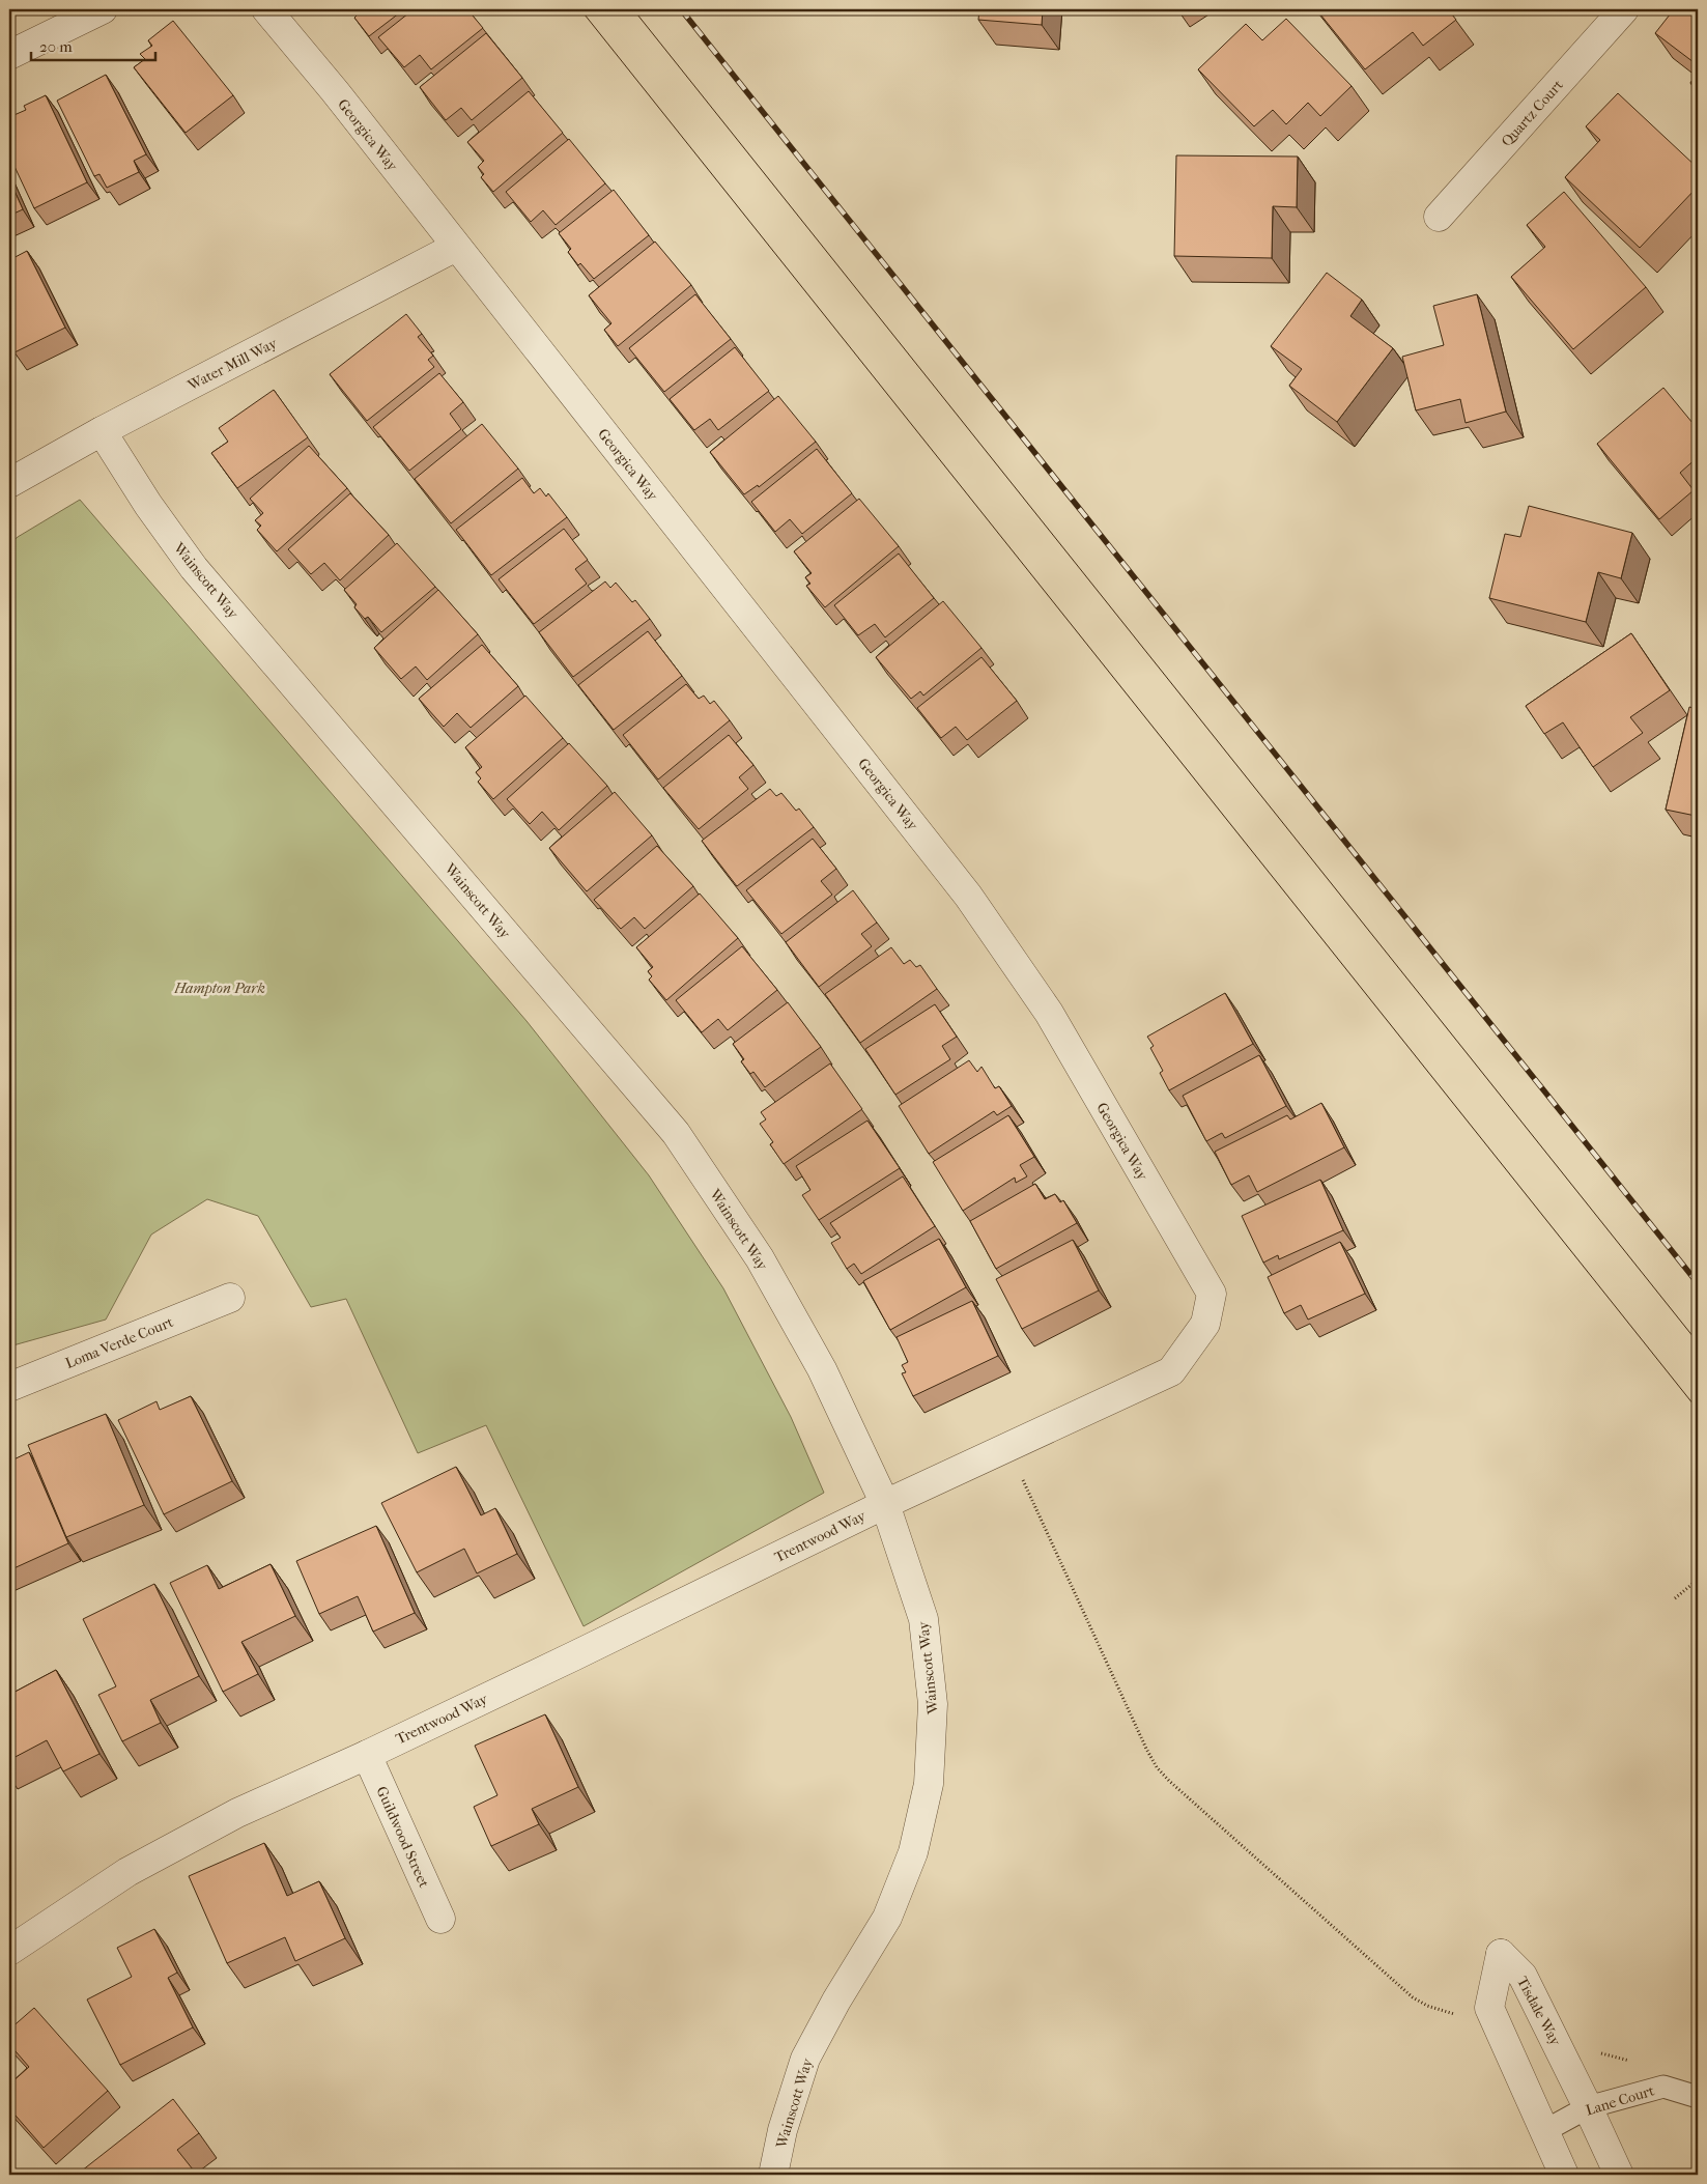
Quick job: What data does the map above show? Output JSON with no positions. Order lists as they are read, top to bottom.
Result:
{
  "streets": {
    "street": [
      "Quartz Court",
      "Georgica Way",
      "Water Mill Way",
      "Wainscott Way",
      "Loma Verde Court",
      "Trentwood Way",
      "Guildwood Street",
      "Tisdale Way"
    ],
    "lane": ["Lane Court"]
  },
  "crossings": [
    ["Georgica Way", "Water Mill Way"],
    ["Georgica Way", "Wainscott Way"],
    ["Georgica Way", "Trentwood Way"],
    ["Water Mill Way", "Wainscott Way"],
    ["Wainscott Way", "Trentwood Way"],
    ["Trentwood Way", "Guildwood Street"],
    ["Tisdale Way", "Lane Court"]
  ],
  "parks": ["Hampton Park"],
  "scale_bar": "20 m"
}
